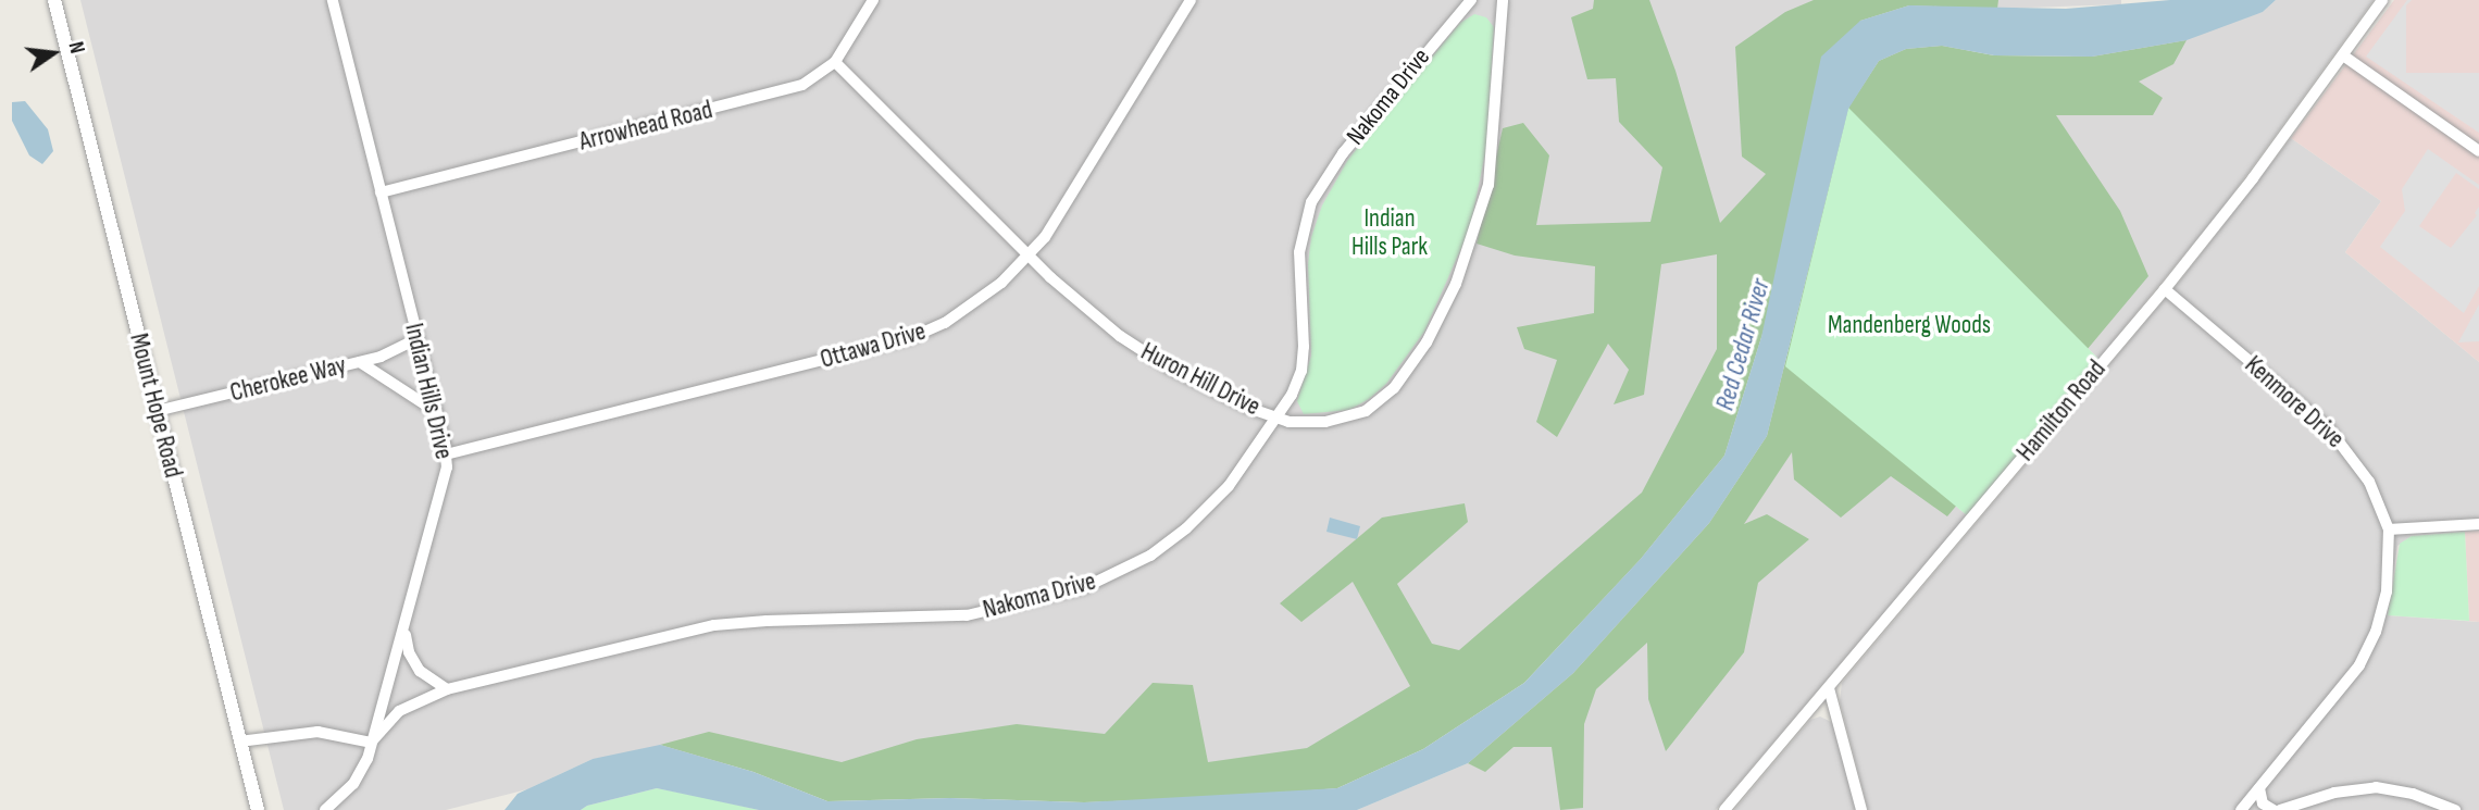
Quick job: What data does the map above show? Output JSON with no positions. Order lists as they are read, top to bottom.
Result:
{
  "streets": {
    "street": [
      "Nakoma Drive",
      "Arrowhead Road",
      "Ottawa Drive",
      "Cherokee Way",
      "Huron Hill Drive",
      "Indian Hills Drive",
      "Kenmore Drive",
      "Mount Hope Road",
      "Hamilton Road"
    ]
  },
  "crossings": [
    ["Nakoma Drive", "Huron Hill Drive"],
    ["Nakoma Drive", "Indian Hills Drive"],
    ["Arrowhead Road", "Huron Hill Drive"],
    ["Arrowhead Road", "Indian Hills Drive"],
    ["Ottawa Drive", "Huron Hill Drive"],
    ["Ottawa Drive", "Indian Hills Drive"],
    ["Cherokee Way", "Indian Hills Drive"],
    ["Cherokee Way", "Mount Hope Road"],
    ["Kenmore Drive", "Hamilton Road"]
  ],
  "water": ["Red Cedar River"],
  "parks": ["Indian Hills Park", "Mandenberg Woods"],
  "north": "right"
}
